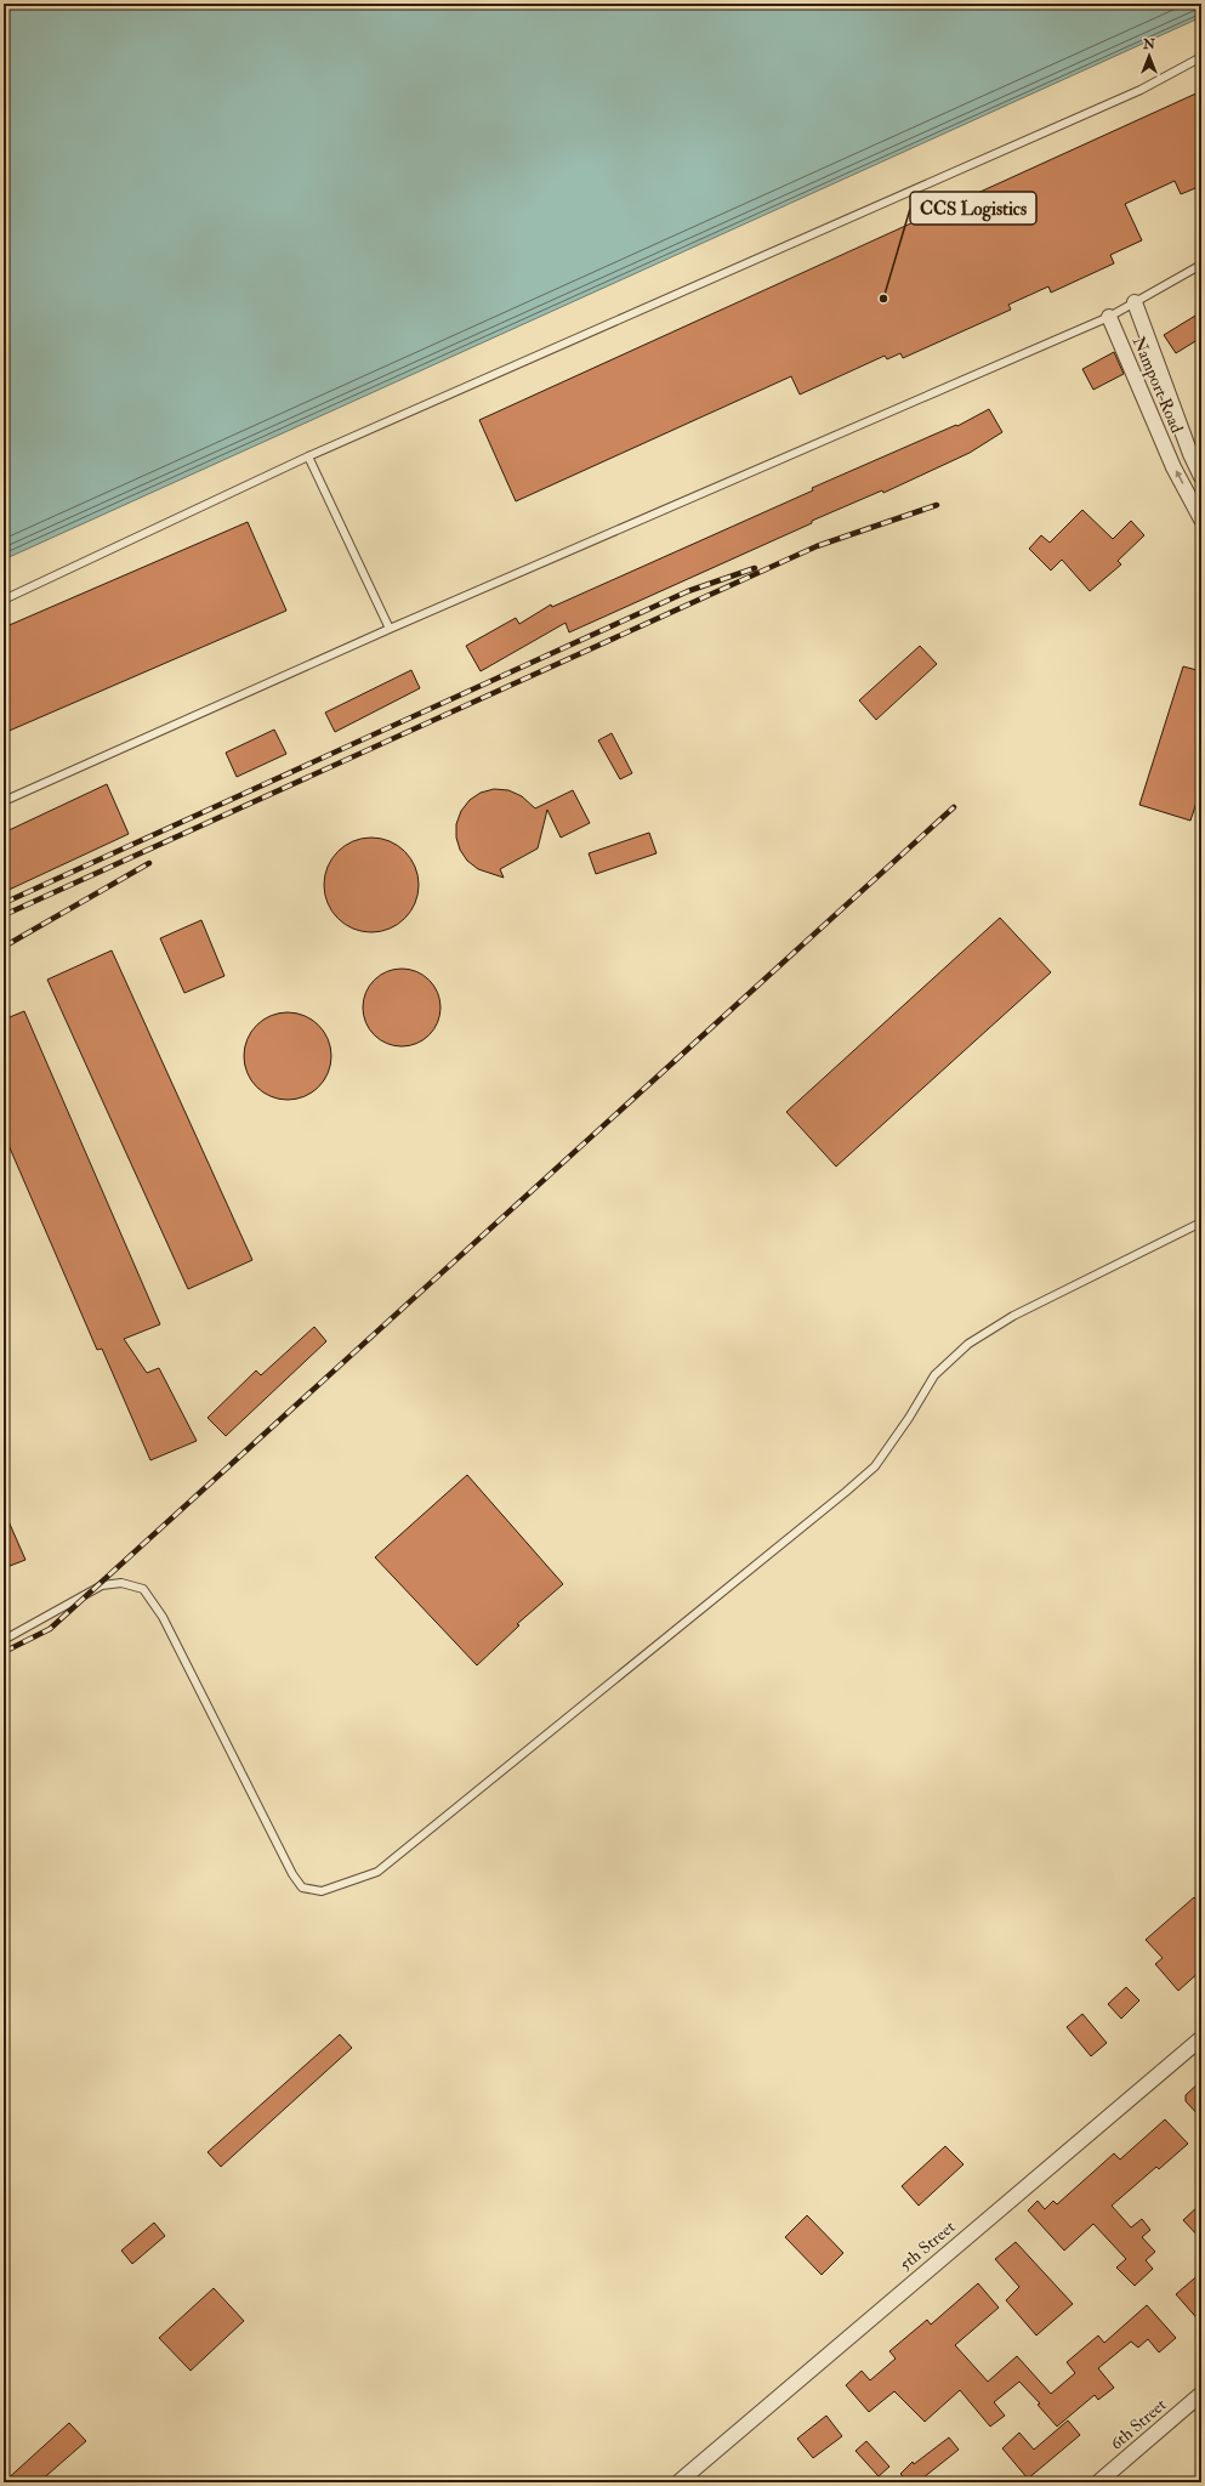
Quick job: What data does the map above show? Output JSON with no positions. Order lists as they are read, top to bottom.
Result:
{
  "streets": {
    "street": ["Namport Road", "5th Street", "6th Street"]
  },
  "places": ["CCS Logistics"],
  "north": "top"
}
